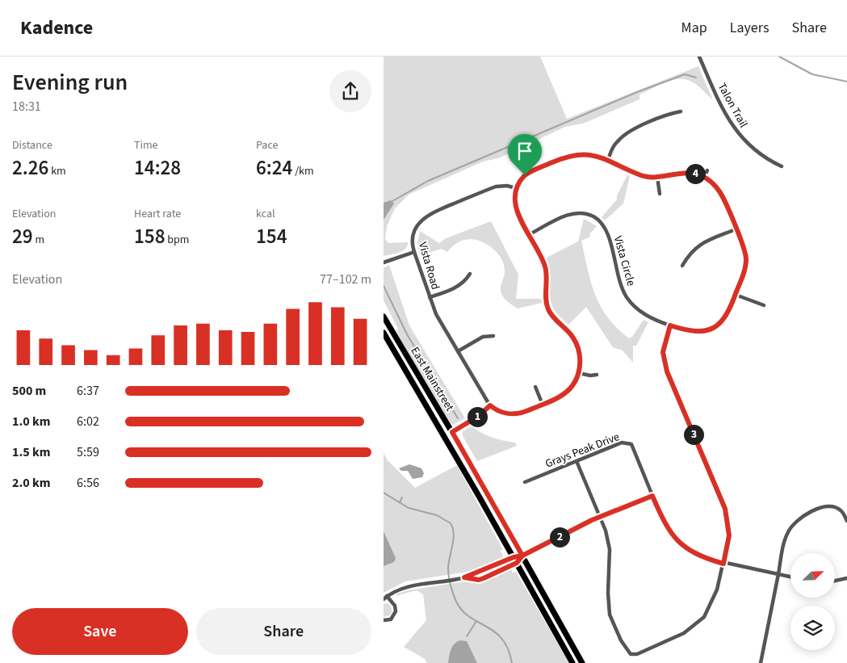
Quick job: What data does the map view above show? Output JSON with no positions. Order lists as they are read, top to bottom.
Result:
{
  "streets": {
    "main road": ["East Mainstreet"],
    "street": [
      "Talon Trail",
      "Vista Circle",
      "Vista Road",
      "Grays Peak Drive"
    ]
  },
  "crossings": [
    ["Vista Circle", "Vista Road"]
  ],
  "north": "top right",
  "page": {
    "header": "Kadence",
    "nav": ["Map", "Layers", "Share"],
    "heading": ["Evening run", "18:31"],
    "stats": [
      ["Distance", "2.26 km"],
      ["Time", "14:28"],
      ["Pace", "6:24 /km"],
      ["Elevation", "29 m"],
      ["Heart rate", "158 bpm"],
      ["kcal", "154"]
    ],
    "pins": [
      "4",
      "1",
      "3",
      "2"
    ],
    "chart": ["Elevation", "77–102 m"],
    "list": [
      {
        "name": "500 m",
        "note": "6:37"
      },
      {
        "name": "1.0 km",
        "note": "6:02"
      },
      {
        "name": "1.5 km",
        "note": "5:59"
      },
      {
        "name": "2.0 km",
        "note": "6:56"
      }
    ],
    "buttons": ["Save", "Share"]
  }
}
